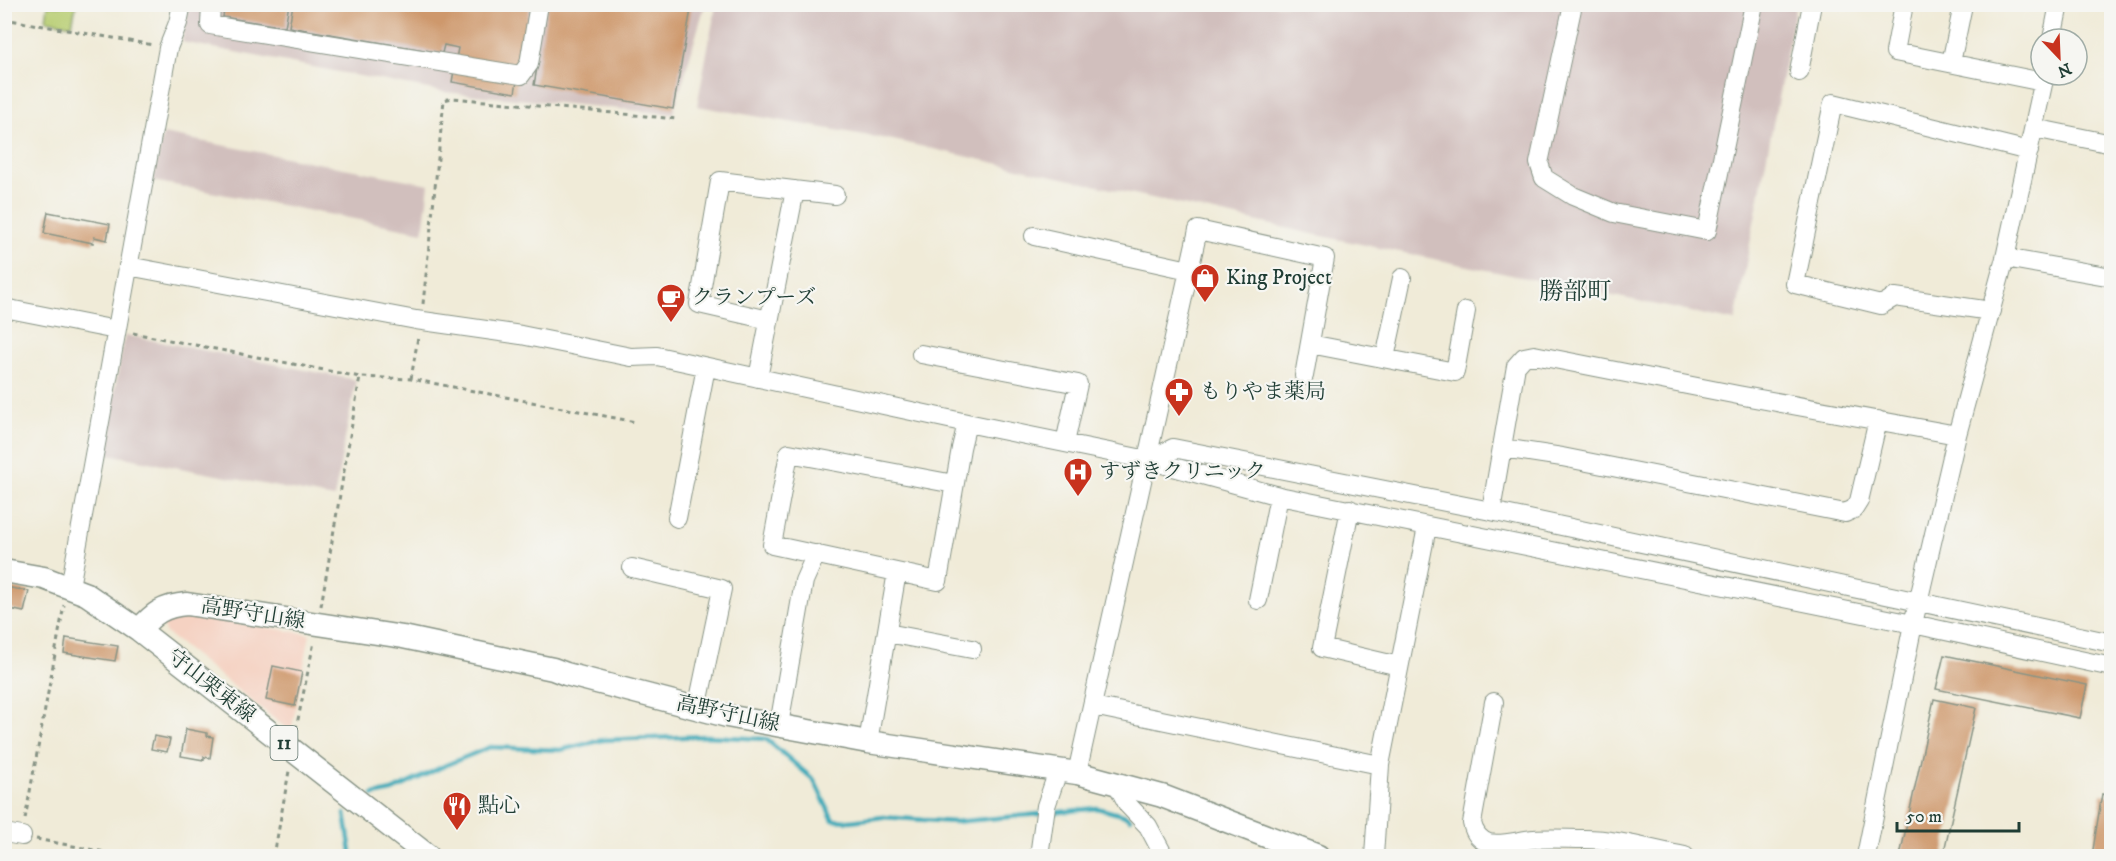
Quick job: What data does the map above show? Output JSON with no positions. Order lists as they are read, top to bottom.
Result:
{
  "streets": {
    "main road": ["高野守山線", "守山栗東線", "11"]
  },
  "crossings": [
    ["高野守山線", "守山栗東線"]
  ],
  "districts": ["勝部町"],
  "places": {
    "shop": ["King Project"],
    "cafe": ["クランプーズ"],
    "pharmacy": ["もりやま薬局"],
    "hospital": ["すずきクリニック"],
    "restaurant": ["點心"]
  },
  "scale_bar": "50 m",
  "north": "bottom right"
}
